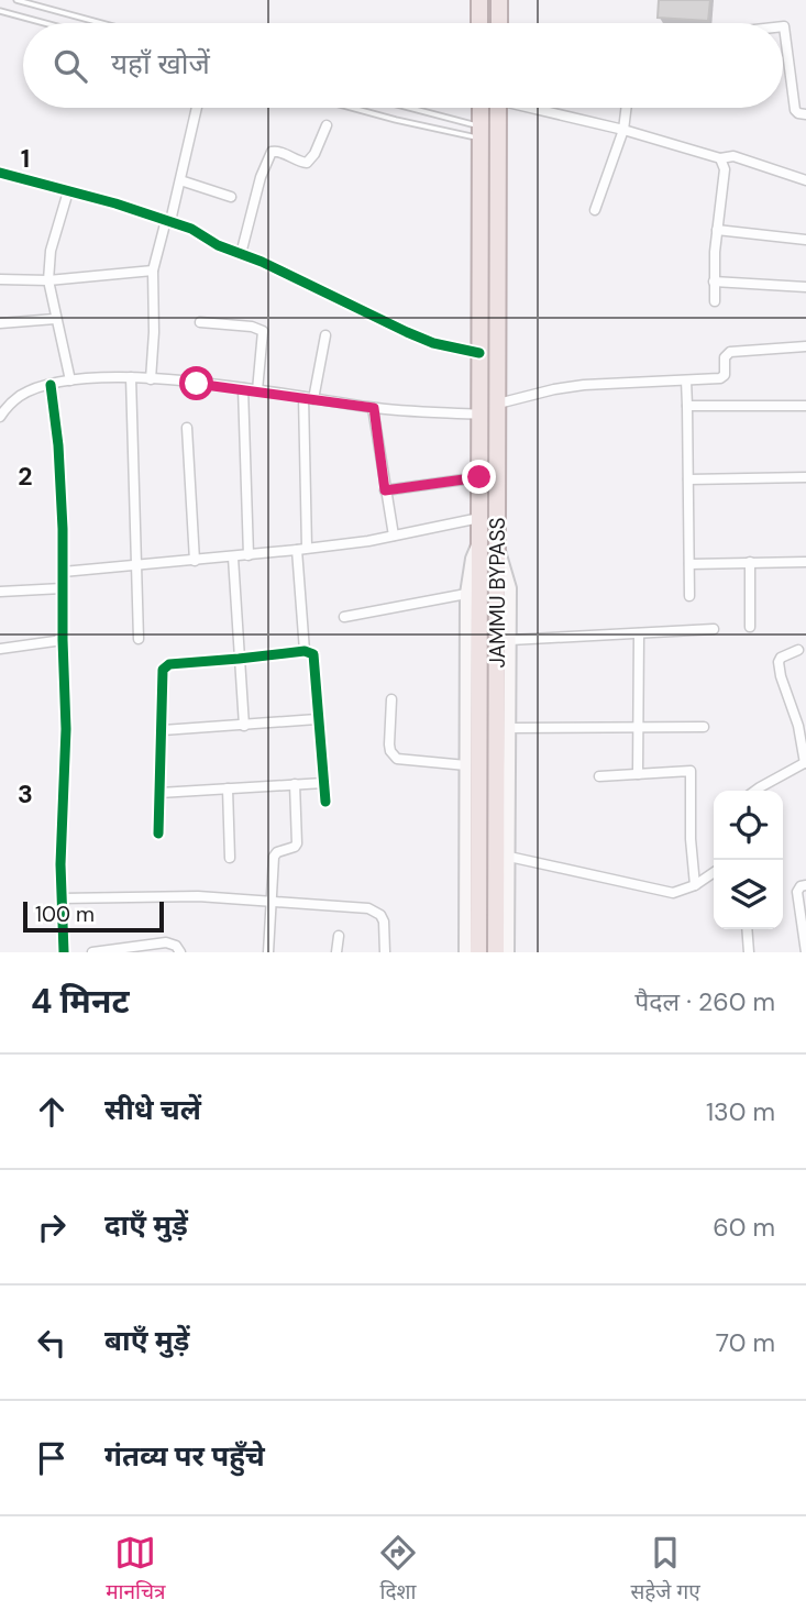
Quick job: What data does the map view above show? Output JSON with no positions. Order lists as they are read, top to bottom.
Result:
{
  "streets": {
    "highway": ["JAMMU BYPASS"]
  },
  "scale_bar": "100 m",
  "page": {
    "search": "यहाँ खोजें",
    "scale": "100 m",
    "heading": ["4 मिनट", "पैदल · 260 m"],
    "list": [
      ["सीधे चलें", "130 m"],
      ["दाएँ मुड़ें", "60 m"],
      ["बाएँ मुड़ें", "70 m"],
      "गंतव्य पर पहुँचे"
    ],
    "nav": ["मानचित्र", "दिशा", "सहेजे गए"]
  },
  "grid": {
    "rows": ["1", "2", "3"]
  }
}
